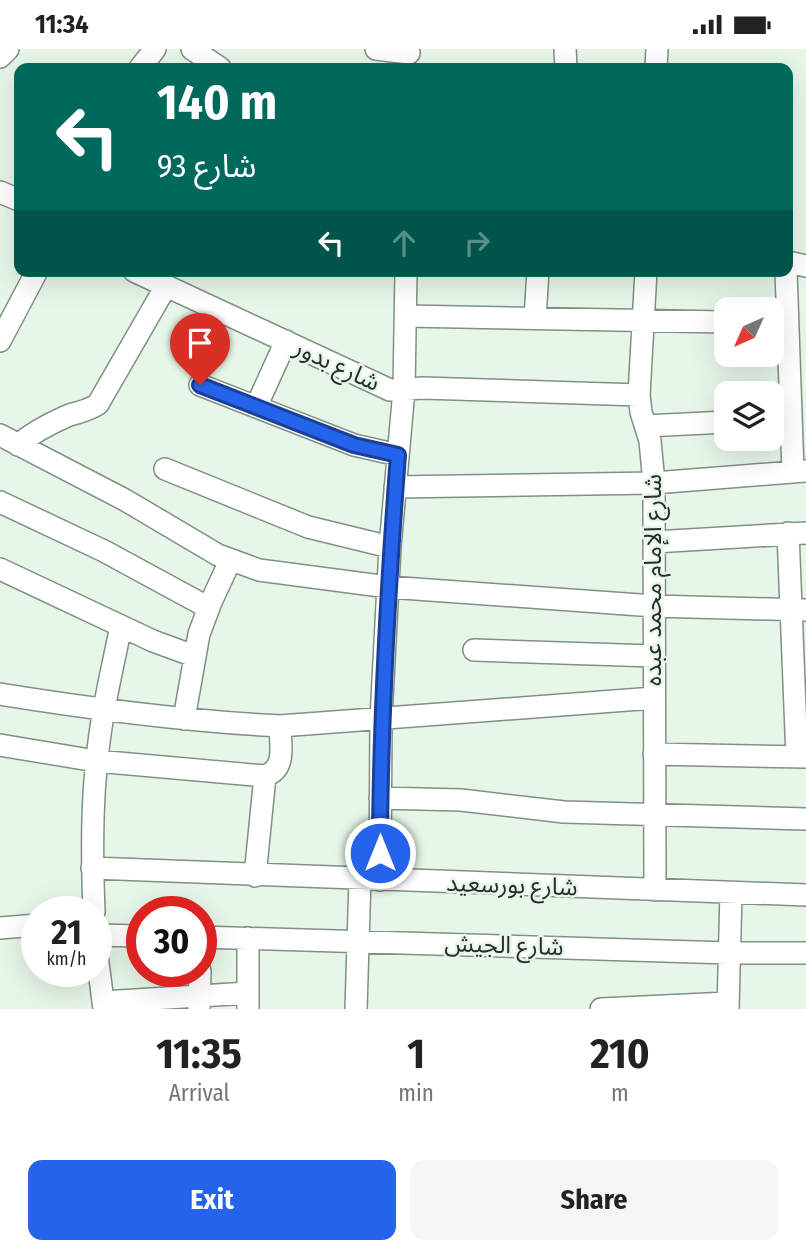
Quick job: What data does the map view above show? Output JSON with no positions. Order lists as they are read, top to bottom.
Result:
{
  "streets": {
    "street": [
      "شارع بدور",
      "شارع الإمام محمد عبده",
      "شارع بورسعيد",
      "شارع الجيش"
    ]
  },
  "crossings": [
    ["شارع بدور", "شارع الإمام محمد عبده"],
    ["شارع الإمام محمد عبده", "شارع بورسعيد"]
  ],
  "north": "bottom left",
  "page": {
    "status": "11:34",
    "turn": ["140 m", "شارع 93"],
    "speed": "21 km/h",
    "limit": "30",
    "eta": [
      "11:35",
      "Arrival",
      "1",
      "min",
      "210",
      "m"
    ],
    "buttons": ["Exit", "Share"]
  }
}
